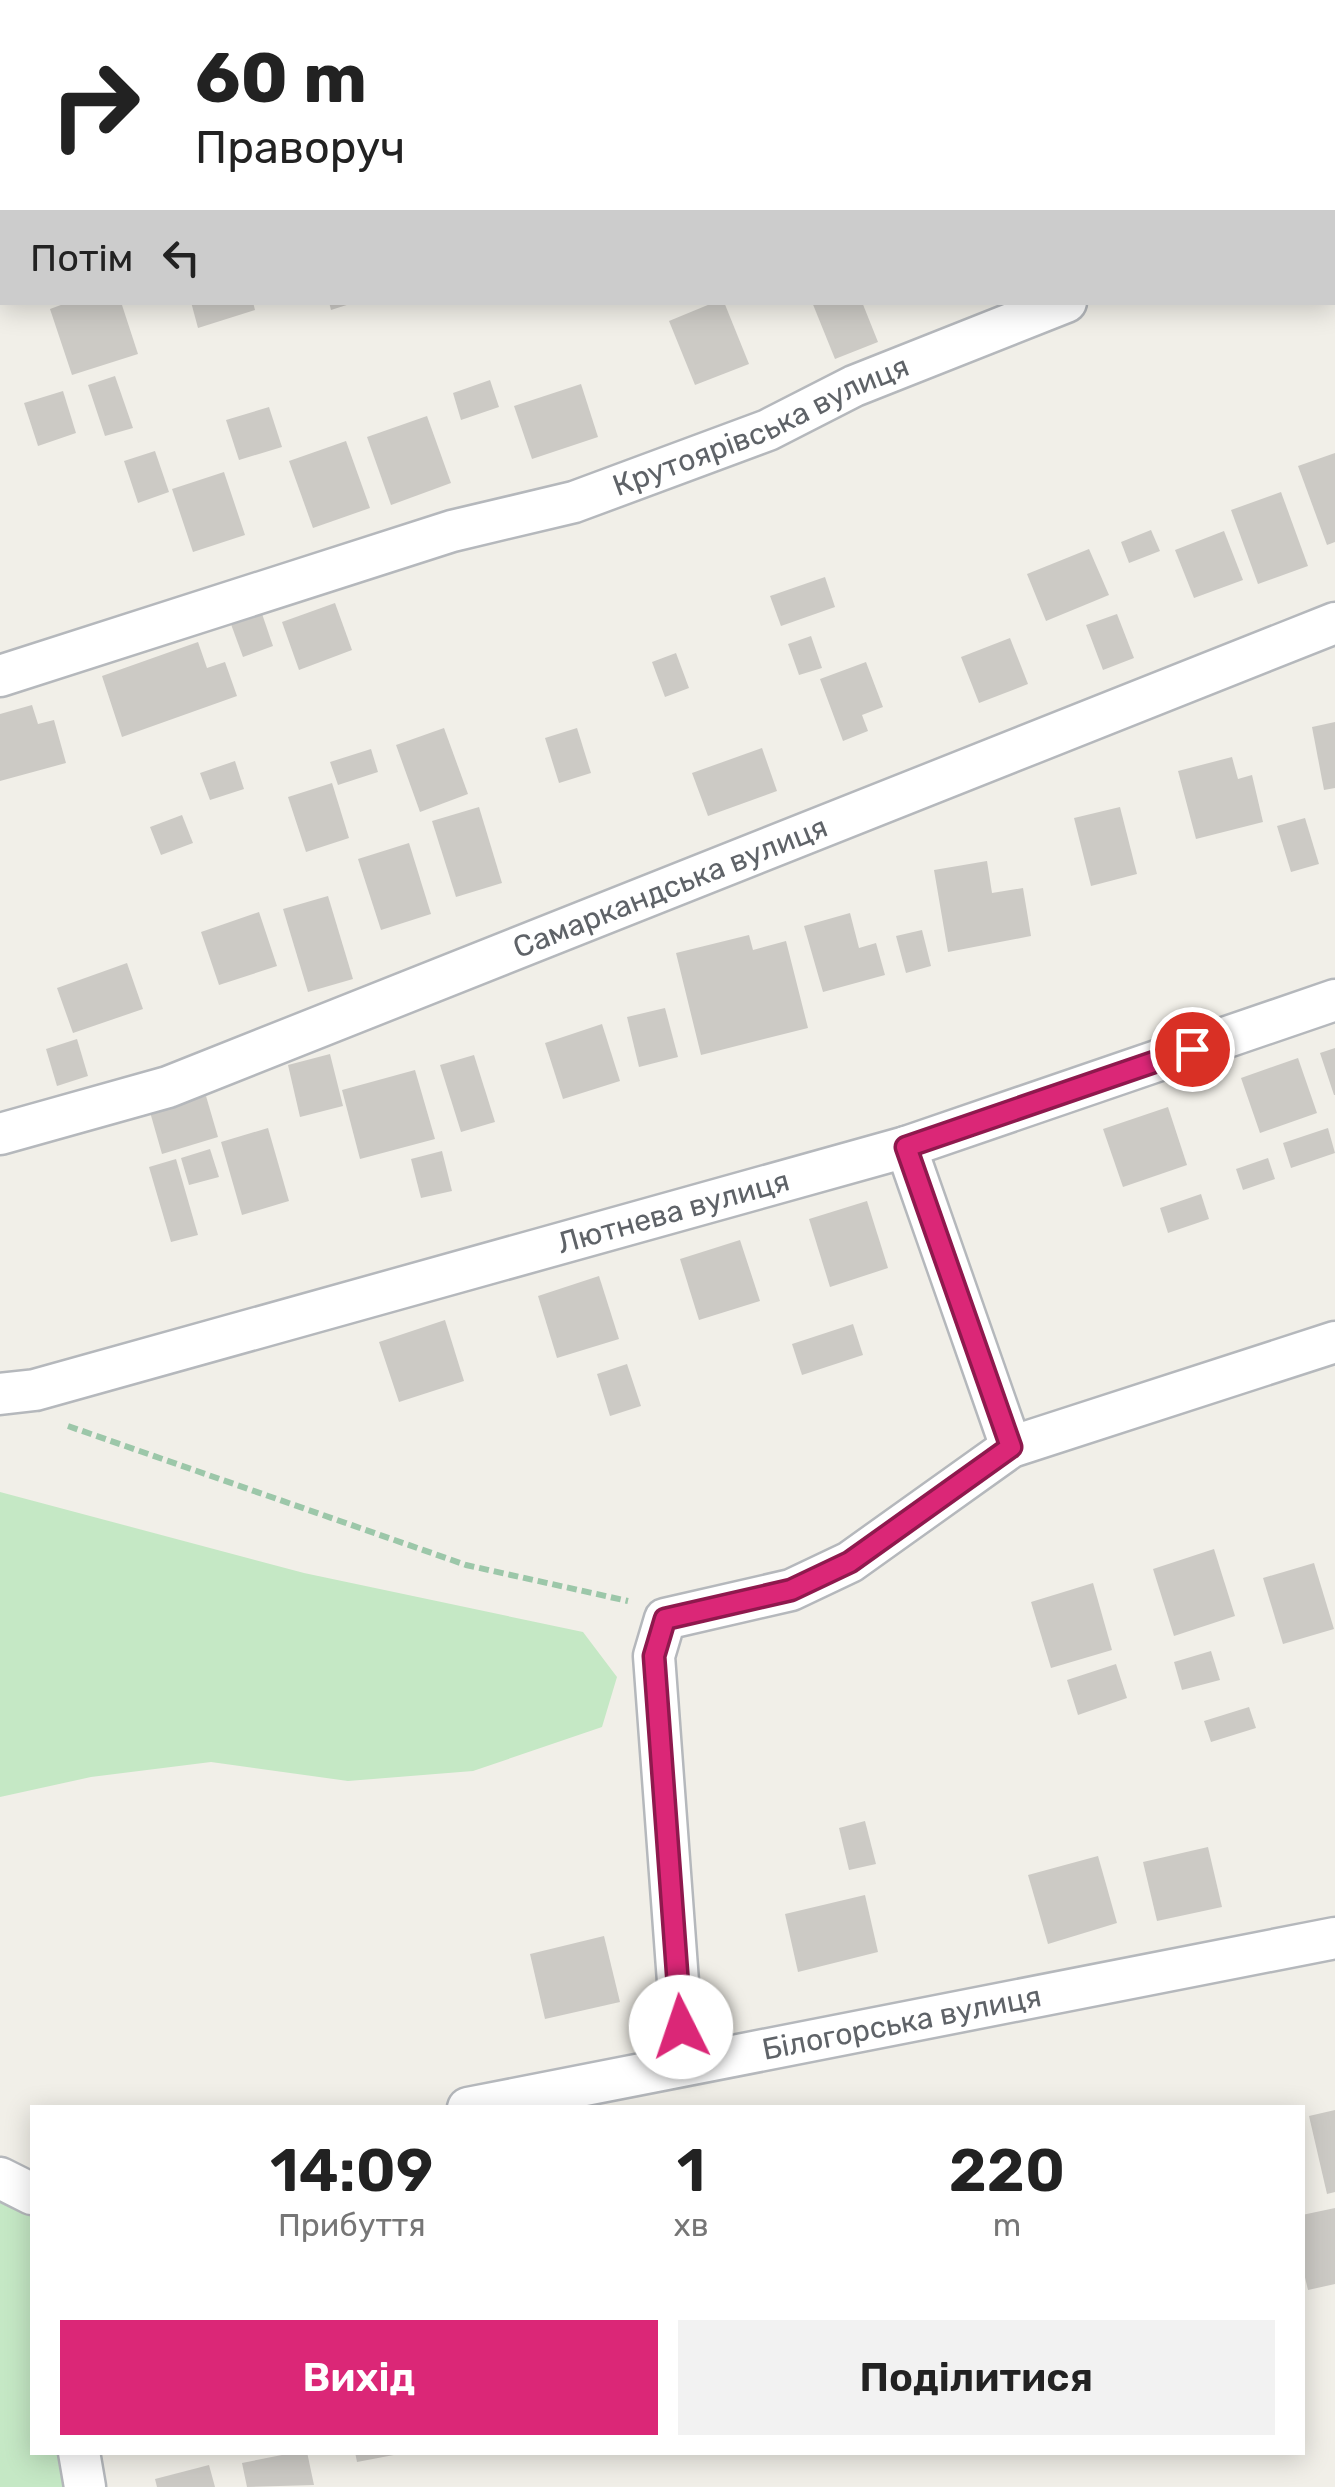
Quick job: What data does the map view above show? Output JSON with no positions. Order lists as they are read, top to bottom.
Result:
{
  "streets": {
    "street": [
      "Крутоярівська вулиця",
      "Самаркандська вулиця",
      "Лютнева вулиця",
      "Білогорська вулиця"
    ]
  },
  "page": {
    "turn": ["60 m", "Праворуч"],
    "then": "Потім",
    "eta": [
      "14:09",
      "Прибуття",
      "1",
      "хв",
      "220",
      "m"
    ],
    "buttons": ["Вихід", "Поділитися"]
  }
}
